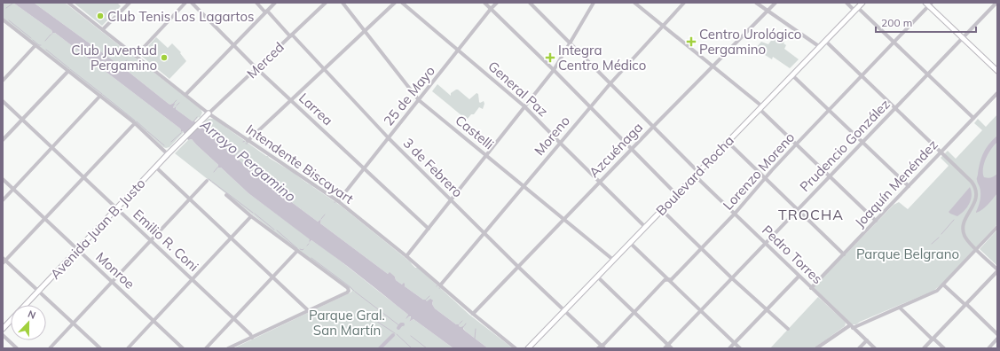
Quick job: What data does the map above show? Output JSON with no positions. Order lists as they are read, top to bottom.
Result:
{
  "streets": {
    "main road": ["Merced", "Boulevard Rocha", "Avenida Juan B. Justo"],
    "street": [
      "General Paz",
      "25 de Mayo",
      "Larrea",
      "Castelli",
      "Moreno",
      "Prudencio González",
      "Azcuénaga",
      "Intendente Biscayart",
      "3 de Febrero",
      "Lorenzo Moreno",
      "Joaquín Menéndez",
      "Emilio R. Coni",
      "Pedro Torres",
      "Monroe"
    ]
  },
  "crossings": [
    ["Merced", "Larrea"],
    ["Merced", "Intendente Biscayart"],
    ["Merced", "3 de Febrero"],
    ["Merced", "Avenida Juan B. Justo"],
    ["General Paz", "25 de Mayo"],
    ["General Paz", "Moreno"],
    ["General Paz", "Azcuénaga"],
    ["General Paz", "Boulevard Rocha"],
    ["25 de Mayo", "Larrea"],
    ["25 de Mayo", "Castelli"],
    ["25 de Mayo", "Intendente Biscayart"],
    ["25 de Mayo", "3 de Febrero"],
    ["Castelli", "Moreno"],
    ["Castelli", "Azcuénaga"],
    ["Castelli", "Boulevard Rocha"],
    ["Moreno", "Intendente Biscayart"],
    ["Moreno", "3 de Febrero"],
    ["Prudencio González", "Pedro Torres"],
    ["Azcuénaga", "Intendente Biscayart"],
    ["Azcuénaga", "3 de Febrero"],
    ["3 de Febrero", "Lorenzo Moreno"],
    ["3 de Febrero", "Boulevard Rocha"],
    ["Lorenzo Moreno", "Pedro Torres"],
    ["Boulevard Rocha", "Pedro Torres"],
    ["Joaquín Menéndez", "Pedro Torres"],
    ["Avenida Juan B. Justo", "Emilio R. Coni"],
    ["Avenida Juan B. Justo", "Monroe"]
  ],
  "districts": ["TROCHA"],
  "water": ["Arroyo Pergamino"],
  "parks": ["Parque Belgrano", "Parque Gral. San Martín"],
  "places": {
    "other": ["Club Tenis Los Lagartos", "Club Juventud Pergamino"],
    "health": ["Centro Urológico Pergamino", "Integra Centro Médico"]
  },
  "scale_bar": "200 m",
  "north": "top"
}
